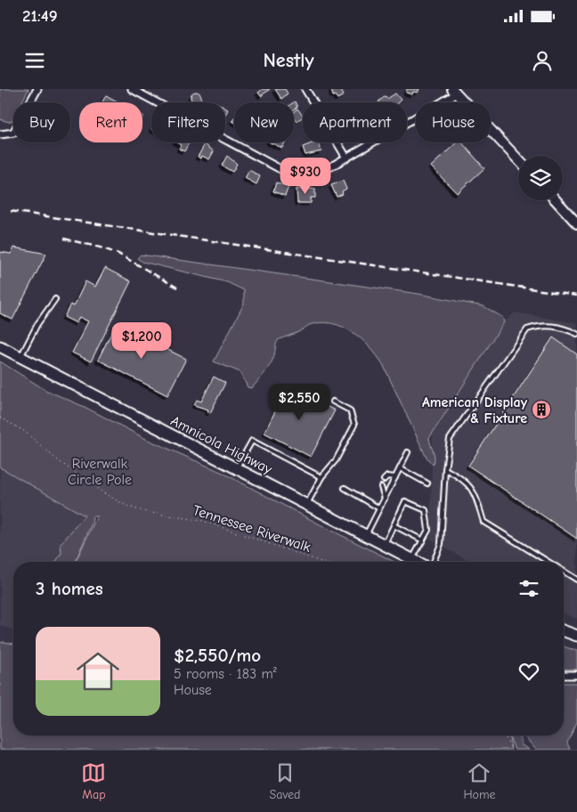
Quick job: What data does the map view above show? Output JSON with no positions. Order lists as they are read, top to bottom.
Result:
{
  "streets": {
    "main road": ["Amnicola Highway"],
    "path": ["Tennessee Riverwalk"]
  },
  "parks": ["Riverwalk Circle Pole"],
  "places": {
    "building": ["American Display & Fixture"]
  },
  "page": {
    "status": "21:49",
    "header": "Nestly",
    "chip": [
      "Buy",
      "Rent",
      "Filters",
      "New",
      "Apartment",
      "House"
    ],
    "price": ["$930", "$1,200", "$2,550"],
    "heading": "3 homes",
    "list": [
      {
        "name": "$2,550/mo",
        "note": "5 rooms · 183 m² · House"
      }
    ],
    "tabs": ["Map", "Saved", "Home"]
  }
}
